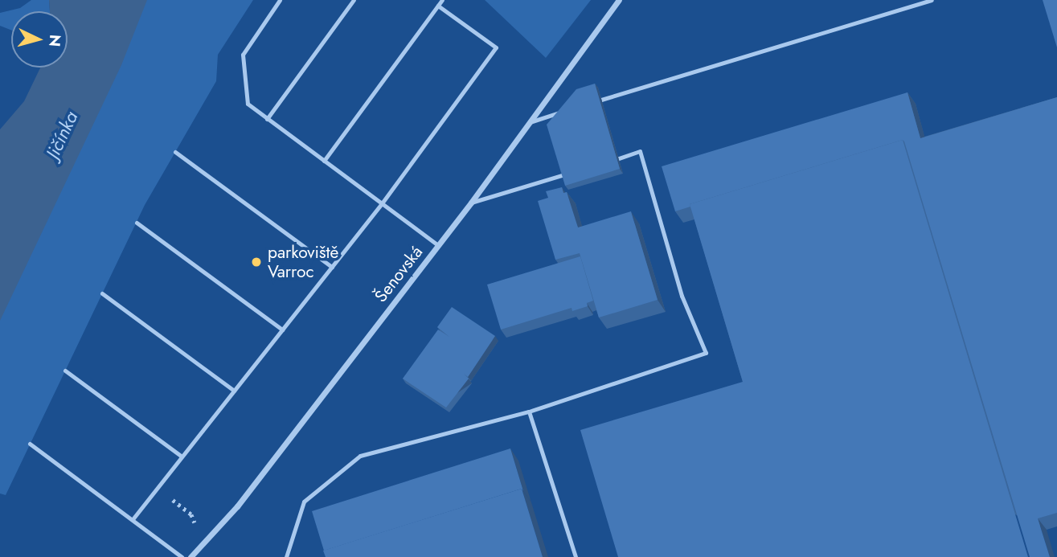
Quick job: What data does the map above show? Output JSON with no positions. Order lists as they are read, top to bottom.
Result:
{
  "streets": {
    "street": ["Šenovská"]
  },
  "water": ["Jičínka"],
  "places": ["parkoviště Varroc"],
  "north": "right"
}
